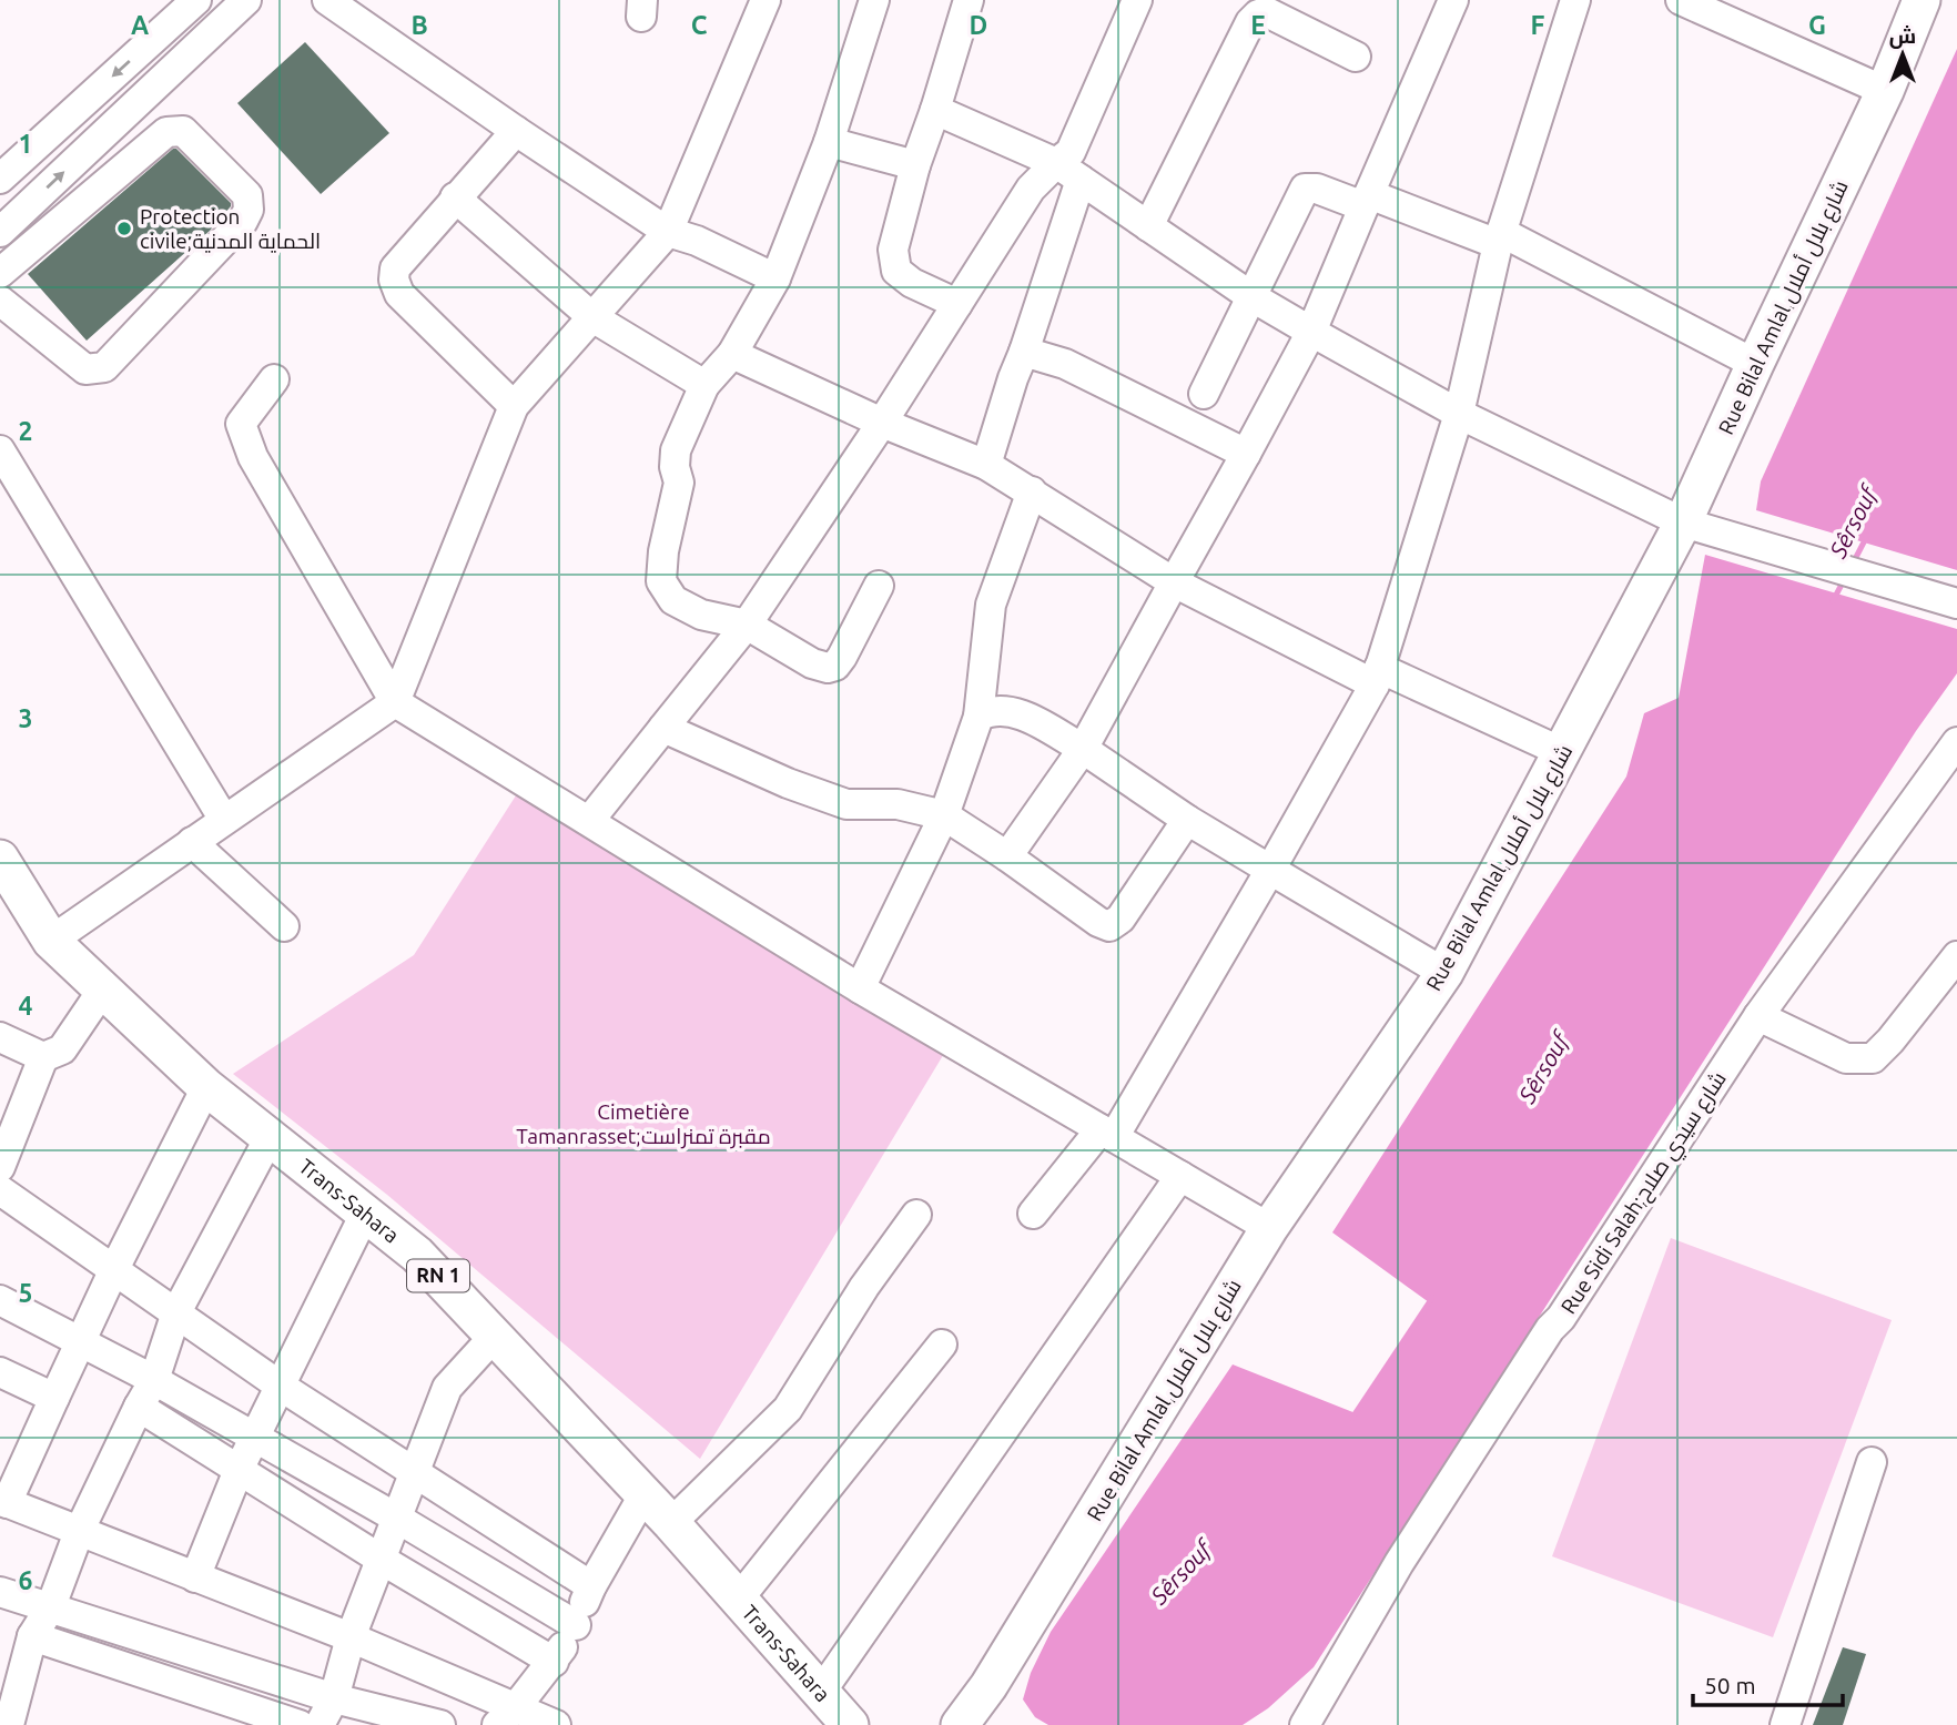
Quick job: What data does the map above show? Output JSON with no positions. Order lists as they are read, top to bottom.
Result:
{
  "streets": {
    "main road": ["Rue Bilal Amlal,شارع بلال أملال", "Trans-Sahara", "RN 1"],
    "street": ["Rue Sidi Salah;شارع سيدي صلاح"]
  },
  "water": ["Sêrsouf"],
  "parks": ["Cimetière Tamanrasset;مقبرة تمنراست"],
  "places": ["Protection civile;الحماية المدنية"],
  "scale_bar": "50 m",
  "north": "top",
  "grid": {
    "columns": [
      "A",
      "B",
      "C",
      "D",
      "E",
      "F",
      "G"
    ],
    "rows": [
      "1",
      "2",
      "3",
      "4",
      "5",
      "6"
    ]
  }
}
